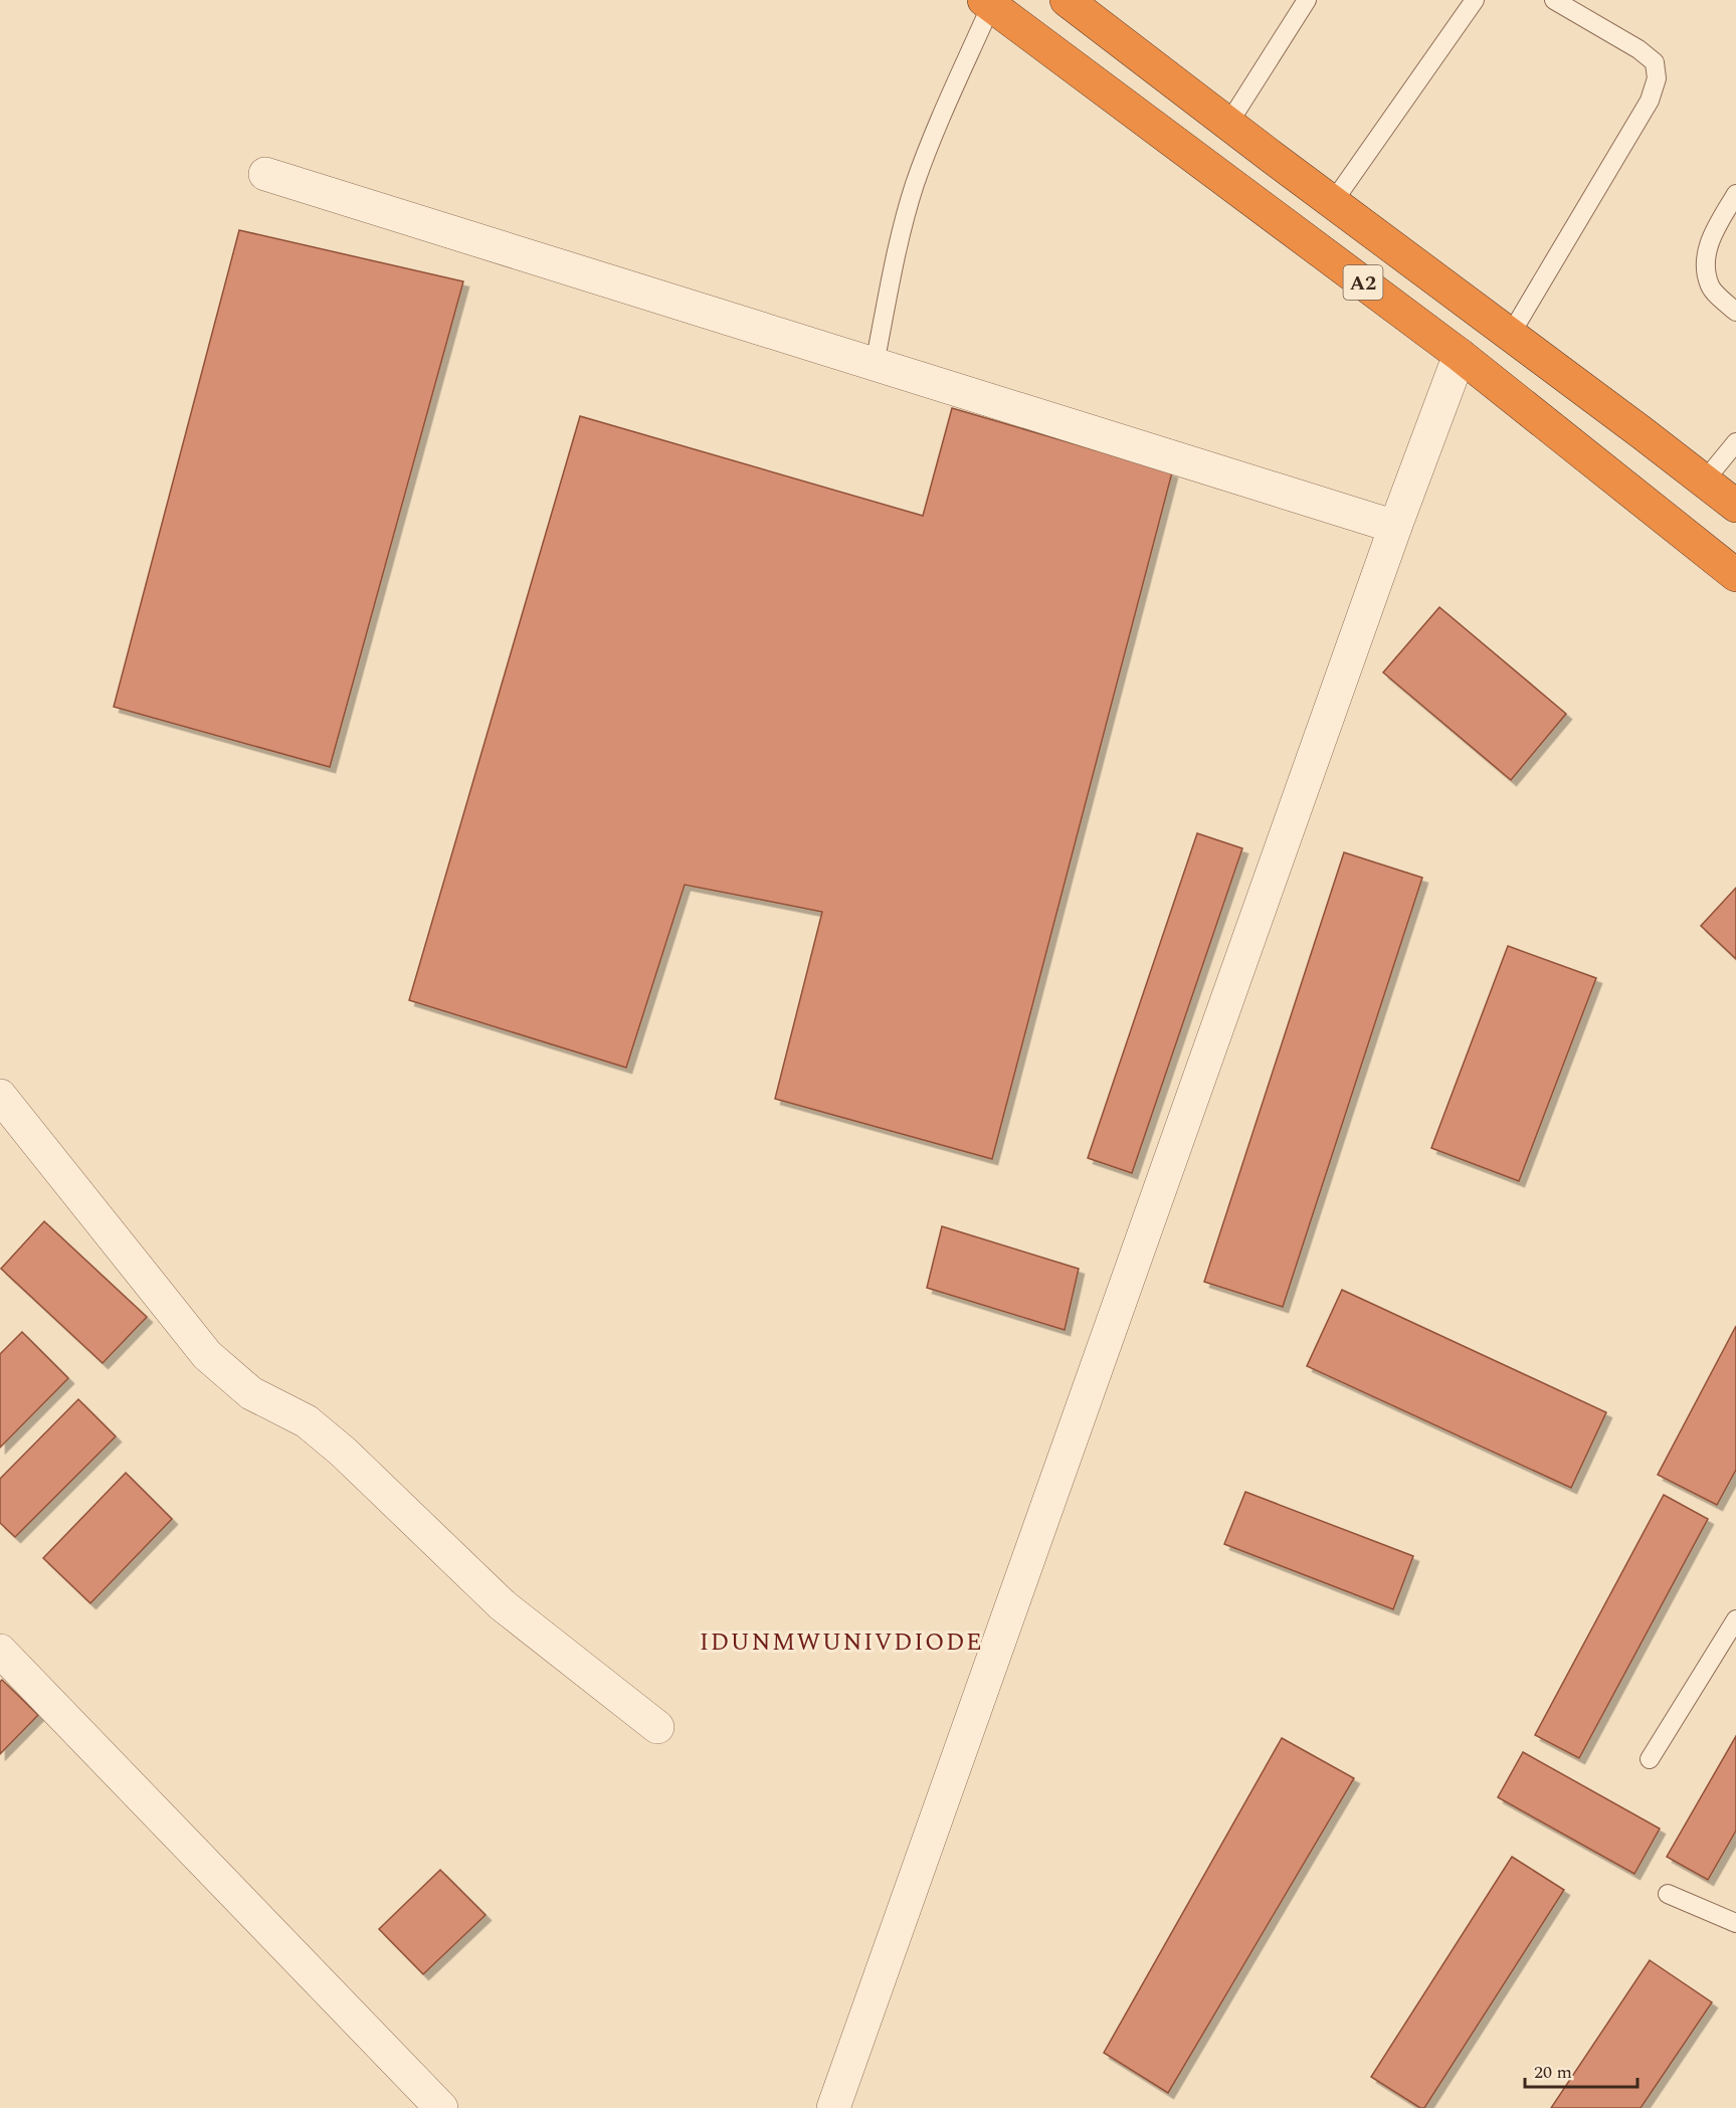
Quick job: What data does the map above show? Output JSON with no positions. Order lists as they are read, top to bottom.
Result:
{
  "streets": {
    "highway": ["A2"]
  },
  "districts": ["IDUNMWUNIVDIODE"],
  "scale_bar": "20 m"
}
